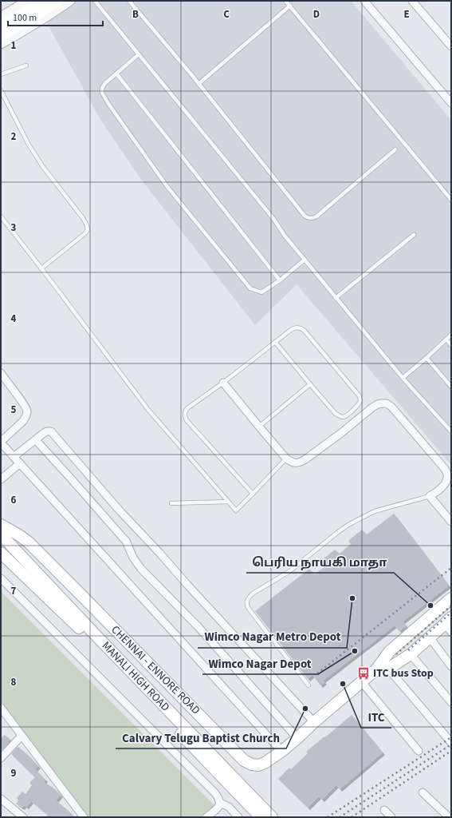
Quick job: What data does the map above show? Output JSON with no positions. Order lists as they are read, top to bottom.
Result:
{
  "streets": {
    "main road": ["CHENNAI - ENNORE ROAD", "MANALI HIGH ROAD"]
  },
  "places": {
    "other": [
      "Wimco Nagar Metro Depot",
      "பெரிய நாயகி மாதா",
      "Wimco Nagar Depot",
      "ITC",
      "Calvary Telugu Baptist Church"
    ],
    "bus stop": ["ITC bus Stop"]
  },
  "scale_bar": "100 m",
  "grid": {
    "columns": [
      "B",
      "C",
      "D",
      "E"
    ],
    "rows": [
      "1",
      "2",
      "3",
      "4",
      "5",
      "6",
      "7",
      "8",
      "9"
    ]
  }
}
